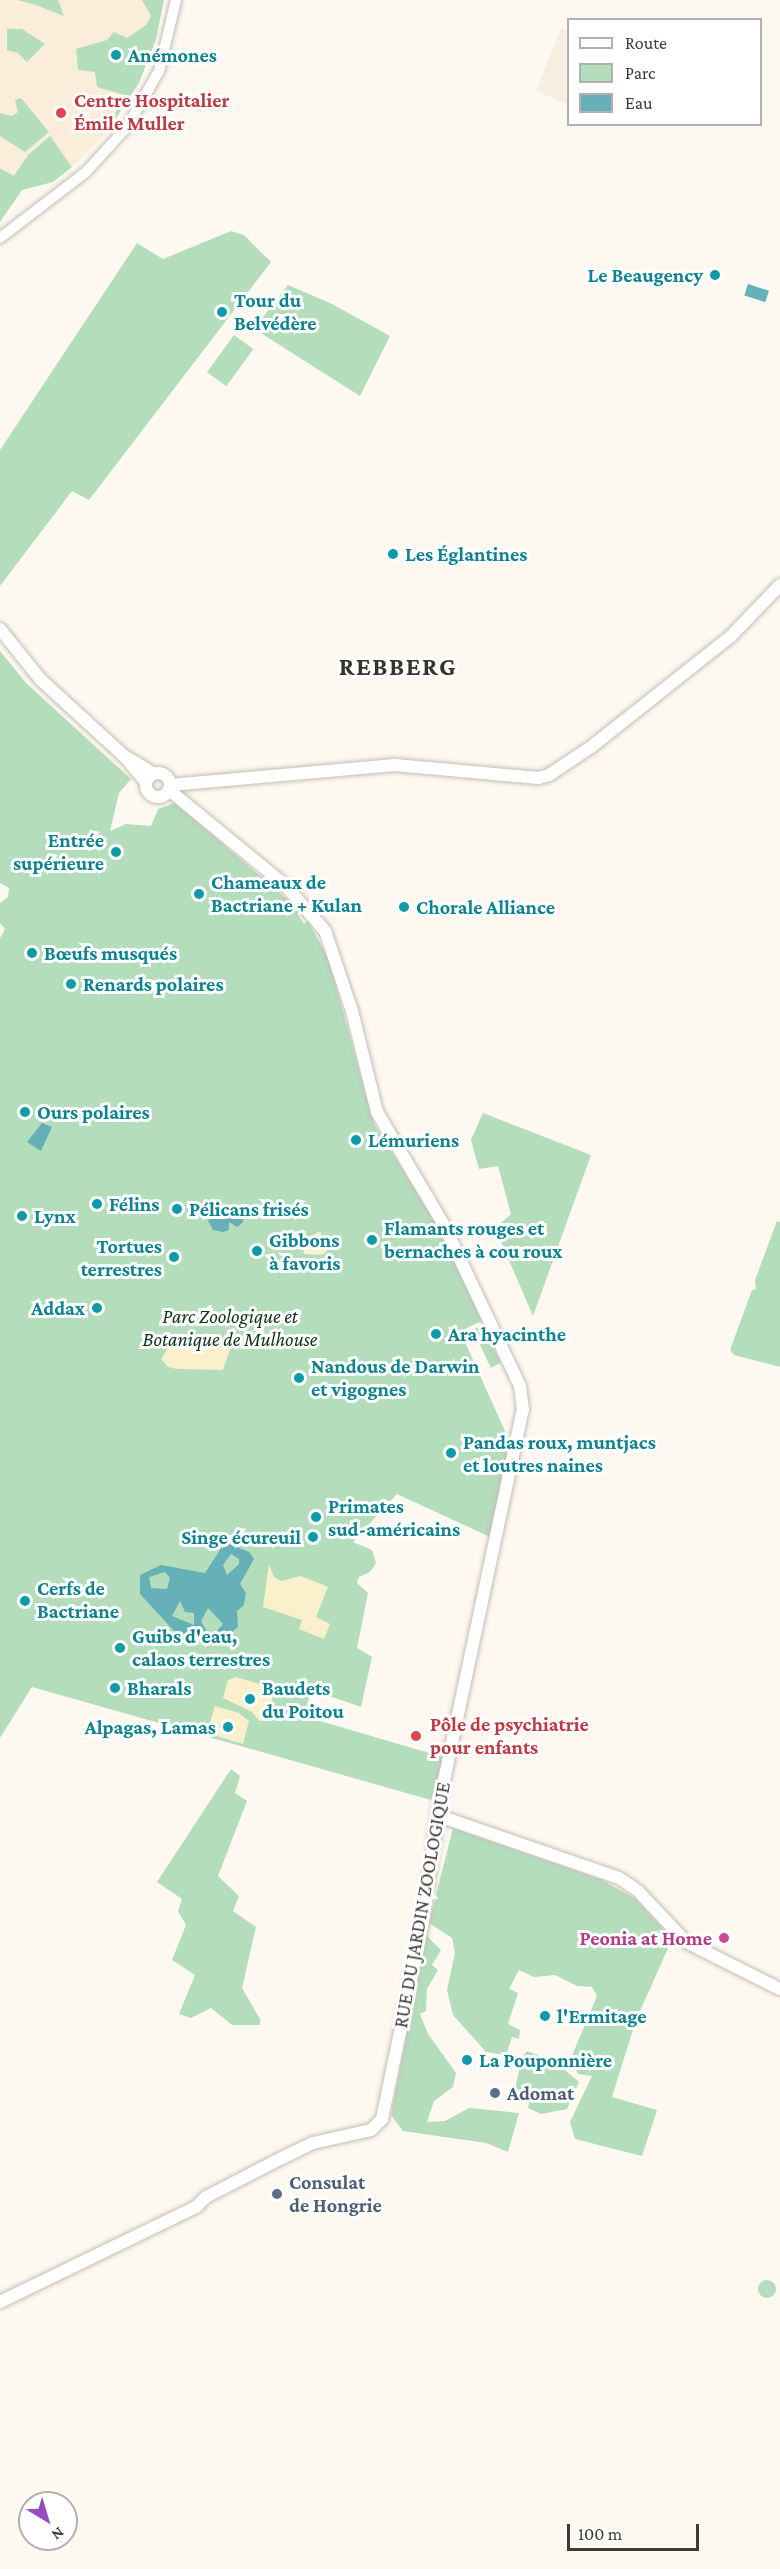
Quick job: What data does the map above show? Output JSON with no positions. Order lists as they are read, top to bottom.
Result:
{
  "streets": {
    "main road": ["RUE DU JARDIN ZOOLOGIQUE"]
  },
  "districts": ["REBBERG"],
  "parks": ["Parc Zoologique et Botanique de Mulhouse"],
  "places": [
    "Anémones",
    "Centre Hospitalier Émile Muller",
    "Le Beaugency",
    "Tour du Belvédère",
    "Les Églantines",
    "Entrée supérieure",
    "Chameaux de Bactriane + Kulan",
    "Chorale Alliance",
    "Bœufs musqués",
    "Renards polaires",
    "Ours polaires",
    "Lémuriens",
    "Félins",
    "Pélicans frisés",
    "Lynx",
    "Flamants rouges et bernaches à cou roux",
    "Gibbons à favoris",
    "Tortues terrestres",
    "Addax",
    "Ara hyacinthe",
    "Nandous de Darwin et vigognes",
    "Pandas roux, muntjacs et loutres naines",
    "Primates sud-américains",
    "Singe écureuil",
    "Cerfs de Bactriane",
    "Guibs d'eau, calaos terrestres",
    "Bharals",
    "Baudets du Poitou",
    "Alpagas, Lamas",
    "Pôle de psychiatrie pour enfants",
    "Peonia at Home",
    "l'Ermitage",
    "La Pouponnière",
    "Adomat",
    "Consulat de Hongrie"
  ],
  "legend": ["Route", "Parc", "Eau"],
  "scale_bar": "100 m",
  "north": "bottom right"
}
